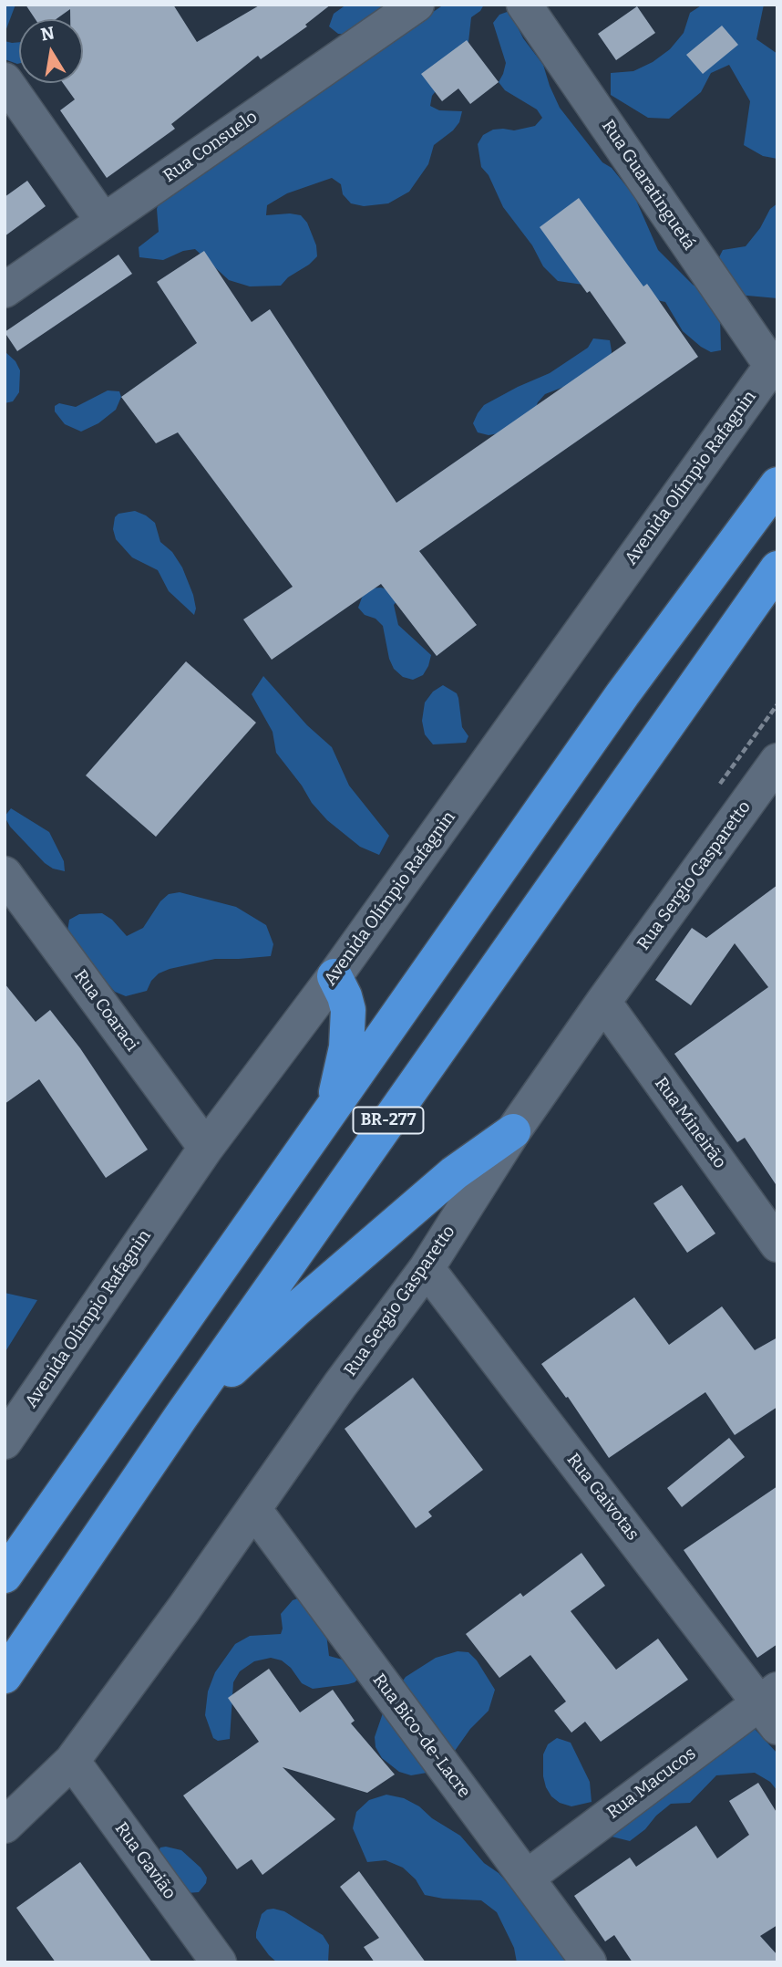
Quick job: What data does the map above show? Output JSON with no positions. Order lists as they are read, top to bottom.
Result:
{
  "streets": {
    "highway": ["BR-277"],
    "street": [
      "Rua Consuelo",
      "Rua Guaratinguetá",
      "Avenida Olímpio Rafagnin",
      "Rua Sergio Gasparetto",
      "Rua Coaraci",
      "Rua Mineirão",
      "Rua Gaivotas",
      "Rua Bico-de-Lacre",
      "Rua Macucos",
      "Rua Gavião"
    ]
  },
  "crossings": [
    ["Rua Guaratinguetá", "Avenida Olímpio Rafagnin"],
    ["Avenida Olímpio Rafagnin", "Rua Coaraci"],
    ["Rua Sergio Gasparetto", "Rua Mineirão"],
    ["Rua Sergio Gasparetto", "Rua Gaivotas"],
    ["Rua Sergio Gasparetto", "Rua Bico-de-Lacre"],
    ["Rua Sergio Gasparetto", "Rua Gavião"],
    ["Rua Gaivotas", "Rua Macucos"],
    ["Rua Bico-de-Lacre", "Rua Macucos"]
  ],
  "north": "top"
}
